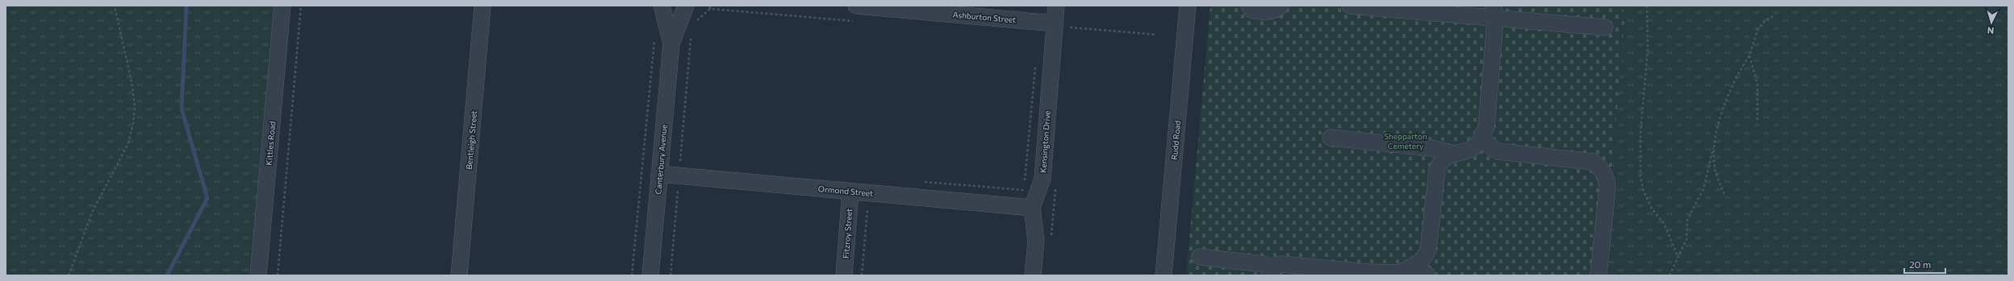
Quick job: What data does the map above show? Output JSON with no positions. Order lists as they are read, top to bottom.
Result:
{
  "streets": {
    "street": [
      "Ashburton Street",
      "Bentleigh Street",
      "Rudd Road",
      "Kensington Drive",
      "Kittles Road",
      "Canterbury Avenue",
      "Ormond Street",
      "Fitzroy Street"
    ]
  },
  "crossings": [
    ["Ashburton Street", "Kensington Drive"],
    ["Kensington Drive", "Ormond Street"],
    ["Canterbury Avenue", "Ormond Street"],
    ["Ormond Street", "Fitzroy Street"]
  ],
  "parks": ["Shepparton Cemetery"],
  "scale_bar": "20 m",
  "north": "bottom"
}
